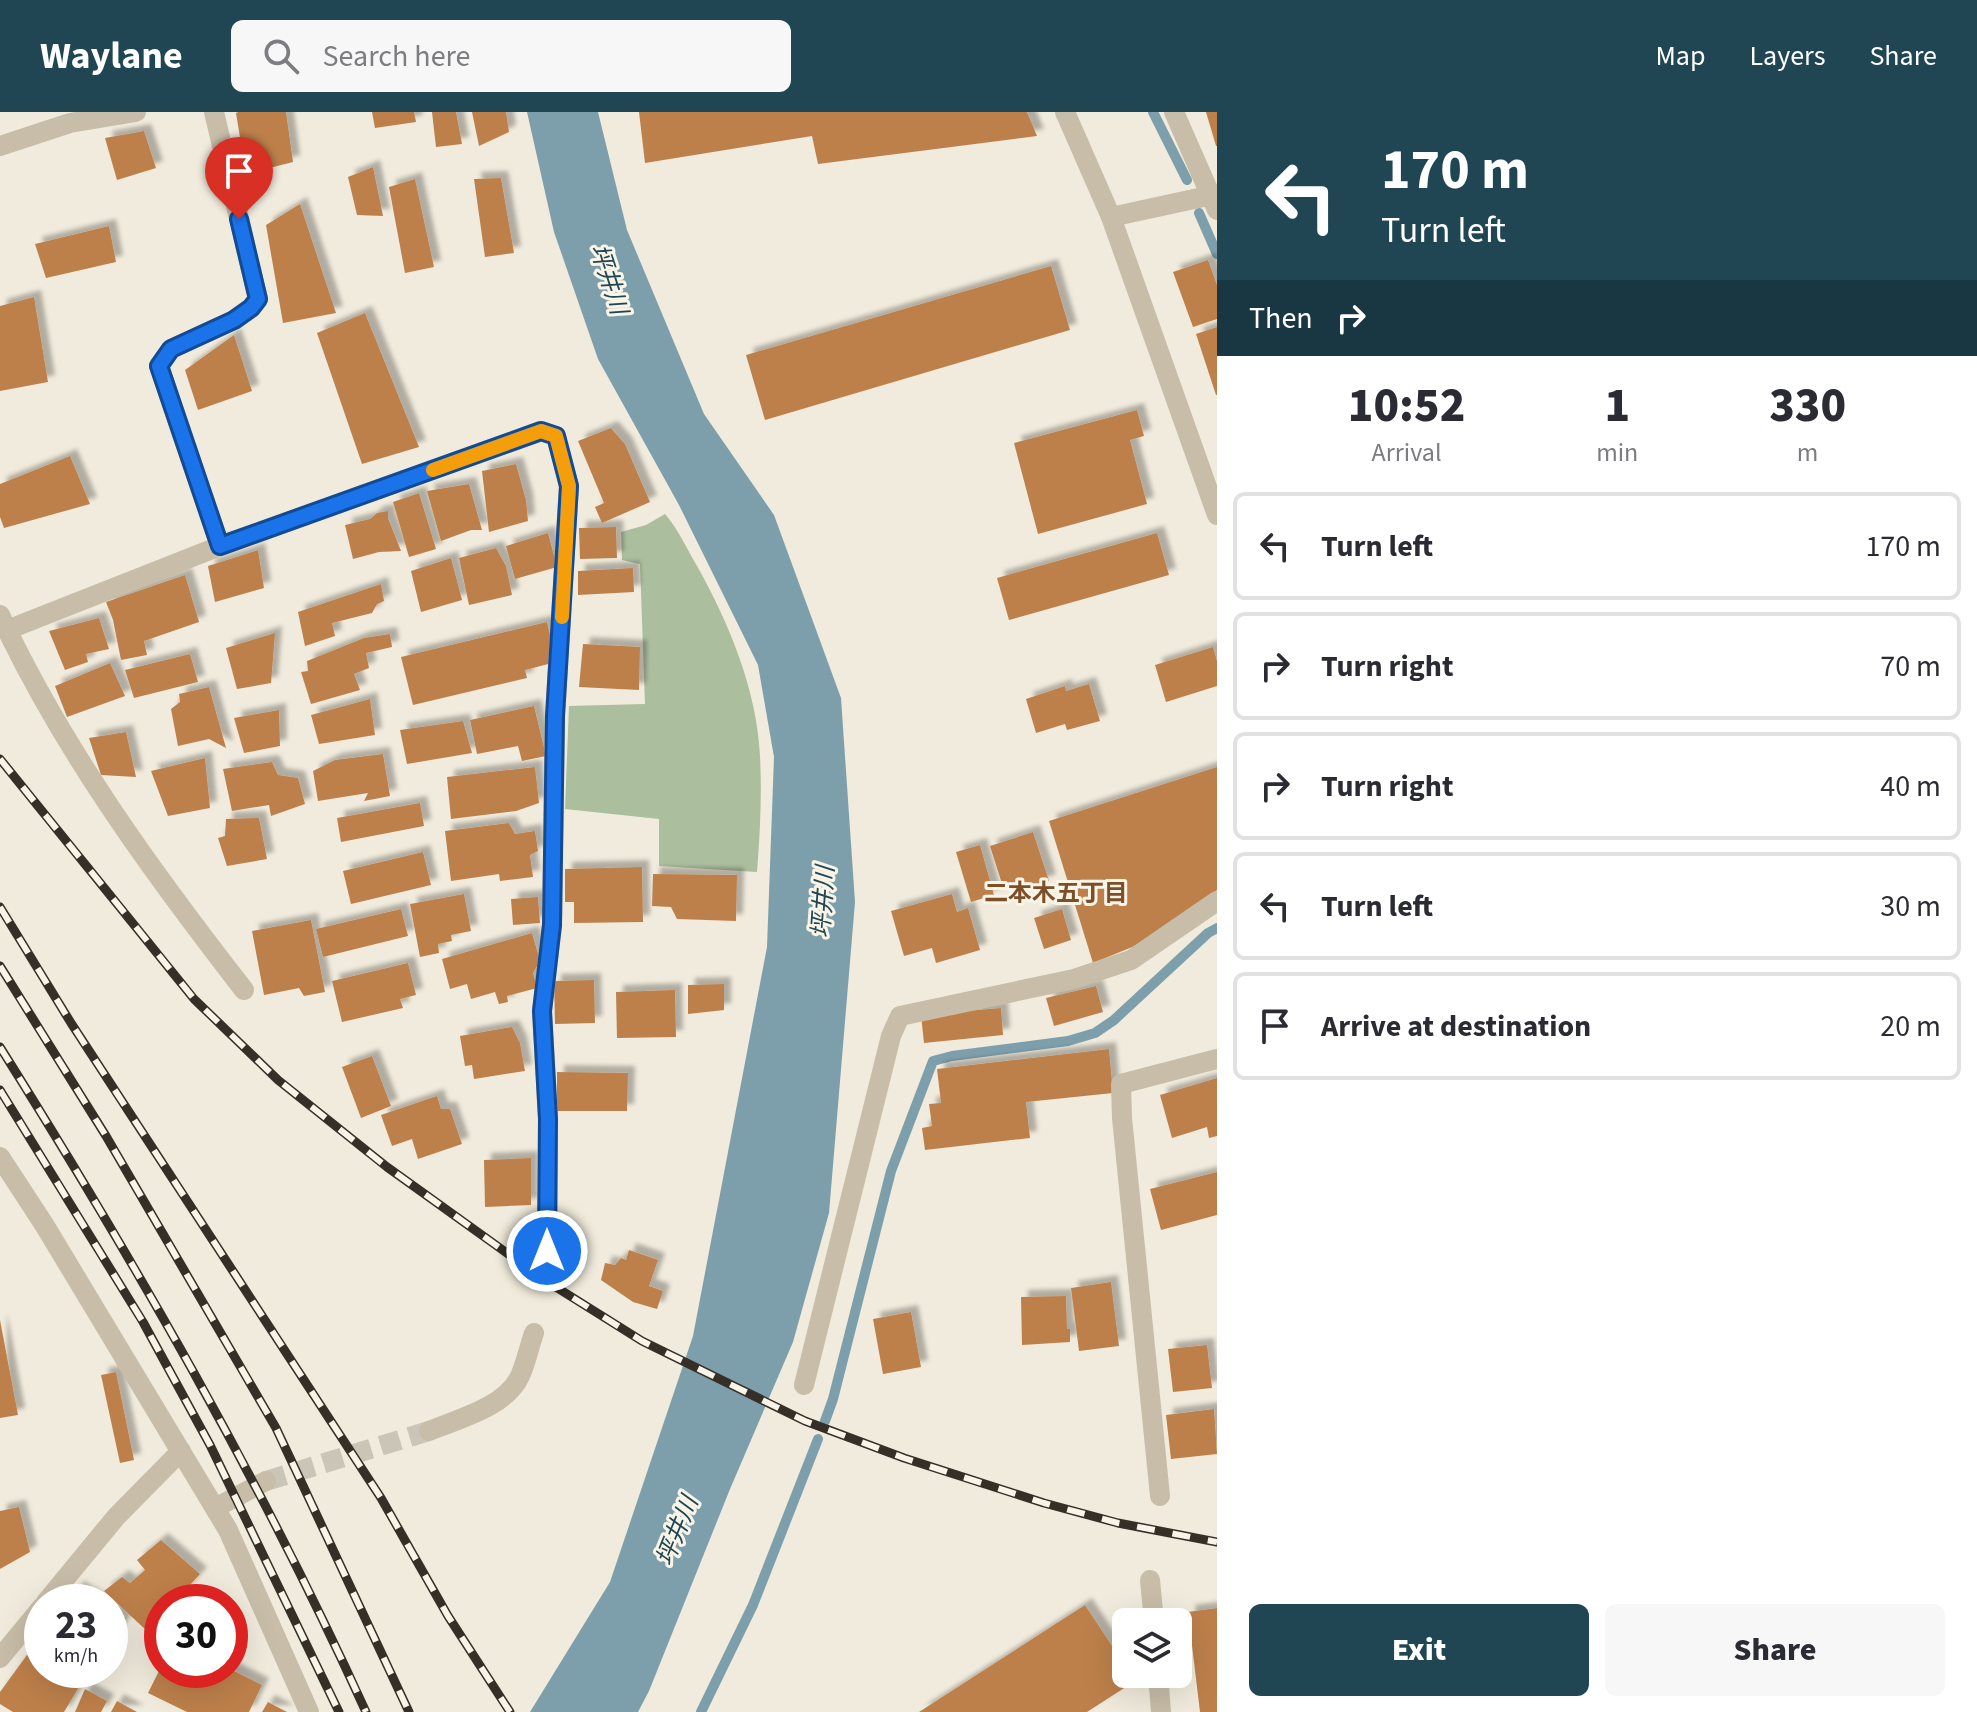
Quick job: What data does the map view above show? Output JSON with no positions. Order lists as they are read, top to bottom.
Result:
{
  "districts": ["二本木五丁目"],
  "water": ["坪井川"],
  "page": {
    "header": "Waylane",
    "search": "Search here",
    "nav": ["Map", "Layers", "Share"],
    "turn": ["170 m", "Turn left"],
    "then": "Then",
    "eta": [
      "10:52",
      "Arrival",
      "1",
      "min",
      "330",
      "m"
    ],
    "list": [
      {
        "name": "Turn left",
        "value": "170 m"
      },
      {
        "name": "Turn right",
        "value": "70 m"
      },
      {
        "name": "Turn right",
        "value": "40 m"
      },
      {
        "name": "Turn left",
        "value": "30 m"
      },
      {
        "name": "Arrive at destination",
        "value": "20 m"
      }
    ],
    "speed": "23 km/h",
    "limit": "30",
    "buttons": ["Exit", "Share"]
  }
}
